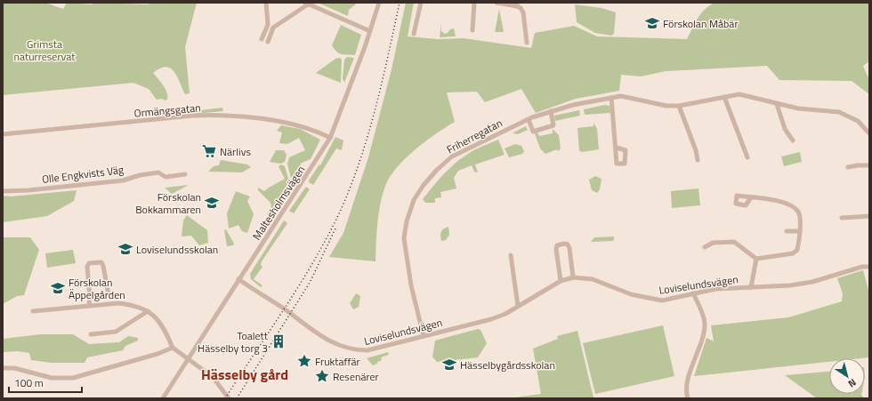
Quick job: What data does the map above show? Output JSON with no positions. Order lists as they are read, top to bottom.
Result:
{
  "streets": {
    "street": [
      "Ormängsgatan",
      "Friherregatan",
      "Olle Engkvists Väg",
      "Maltesholmsvägen",
      "Loviselundsvägen"
    ]
  },
  "crossings": [
    ["Ormängsgatan", "Maltesholmsvägen"],
    ["Friherregatan", "Loviselundsvägen"],
    ["Maltesholmsvägen", "Loviselundsvägen"]
  ],
  "districts": ["Hässelby gård"],
  "parks": ["Grimsta naturreservat"],
  "places": {
    "school or university": [
      "Förskolan Måbär",
      "Förskolan Bokkammaren",
      "Loviselundsskolan",
      "Förskolan Äppelgården",
      "Hässelbygårdsskolan"
    ],
    "supermarket": ["Närlivs"],
    "building": ["Toalett Hässelby torg 3"],
    "place": ["Fruktaffär", "Resenärer"]
  },
  "scale_bar": "100 m",
  "north": "bottom right"
}
